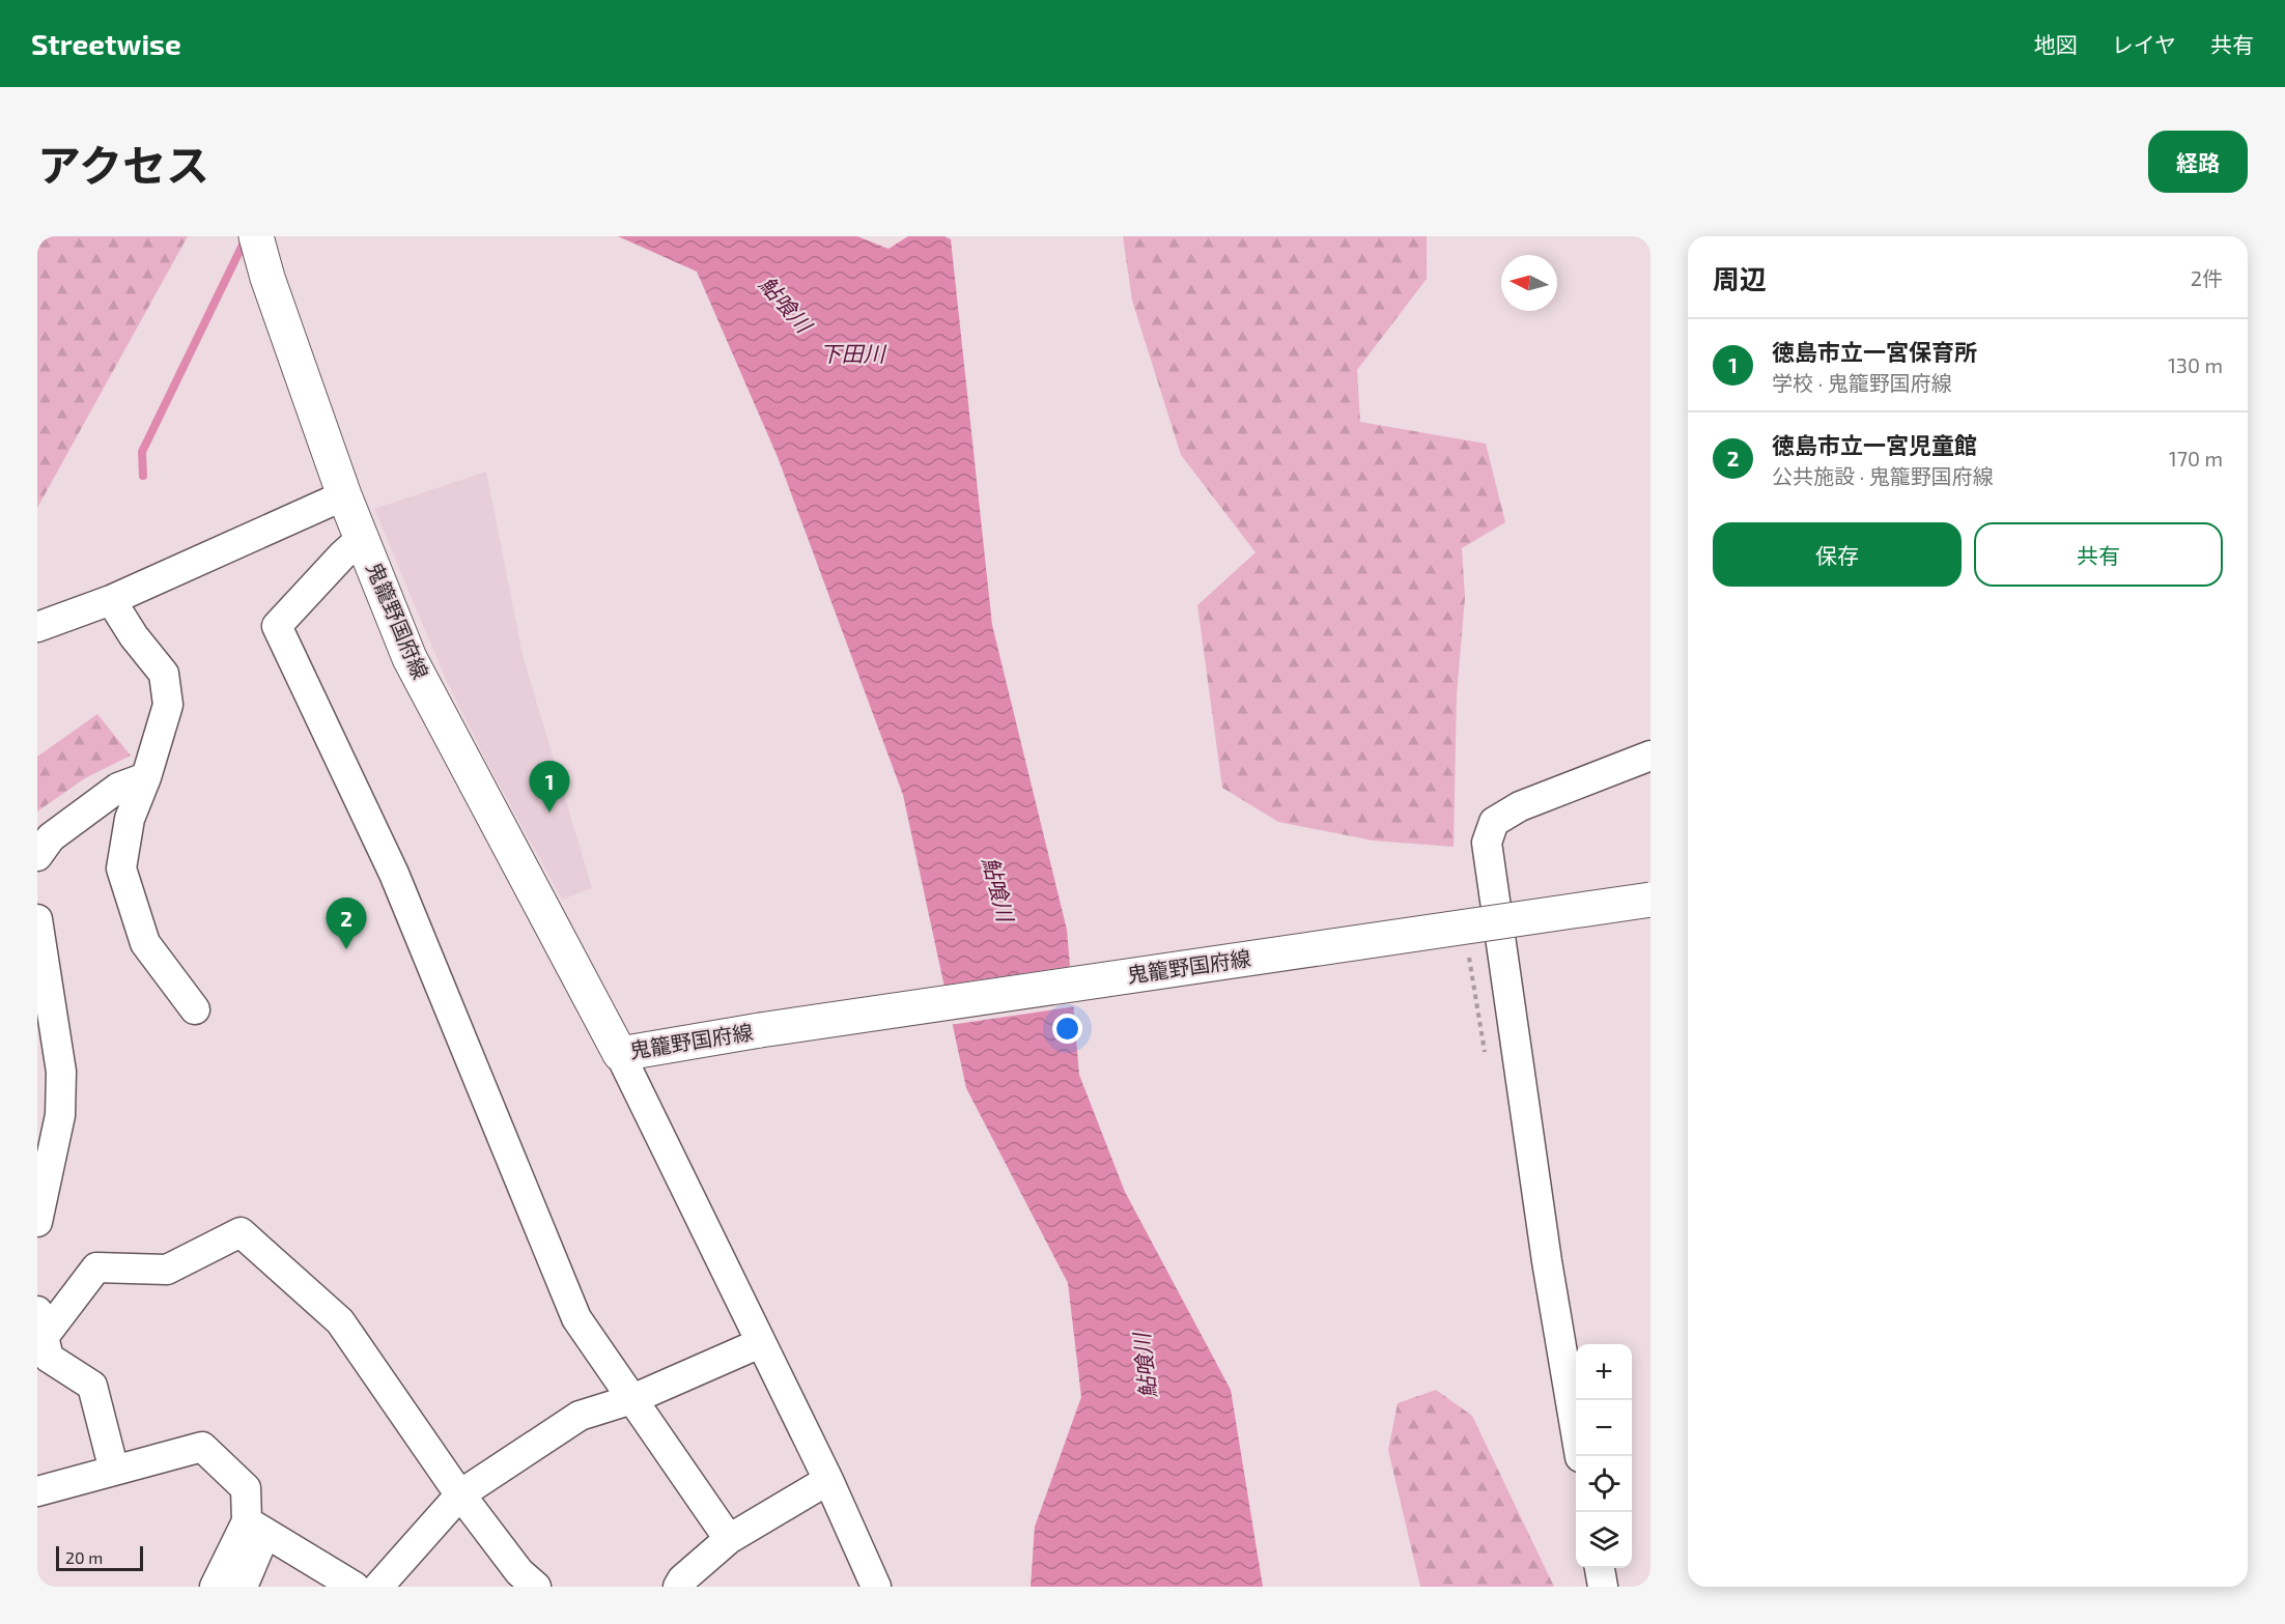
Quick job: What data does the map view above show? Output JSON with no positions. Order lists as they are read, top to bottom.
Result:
{
  "streets": {
    "main road": ["鬼籠野国府線"]
  },
  "water": ["鮎喰川", "下田川"],
  "scale_bar": "20 m",
  "north": "left",
  "page": {
    "header": "Streetwise",
    "nav": ["地図", "レイヤ", "共有"],
    "title": "アクセス",
    "buttons": [
      "経路",
      ["保存", "共有"]
    ],
    "heading": ["周辺", "2件"],
    "list": [
      {
        "mark": "1",
        "name": "徳島市立一宮保育所",
        "note": "学校 · 鬼籠野国府線",
        "value": "130 m"
      },
      {
        "mark": "2",
        "name": "徳島市立一宮児童館",
        "note": "公共施設 · 鬼籠野国府線",
        "value": "170 m"
      }
    ],
    "pins": ["1", "2"],
    "map_buttons": ["+", "−"],
    "scale": "20 m"
  }
}
